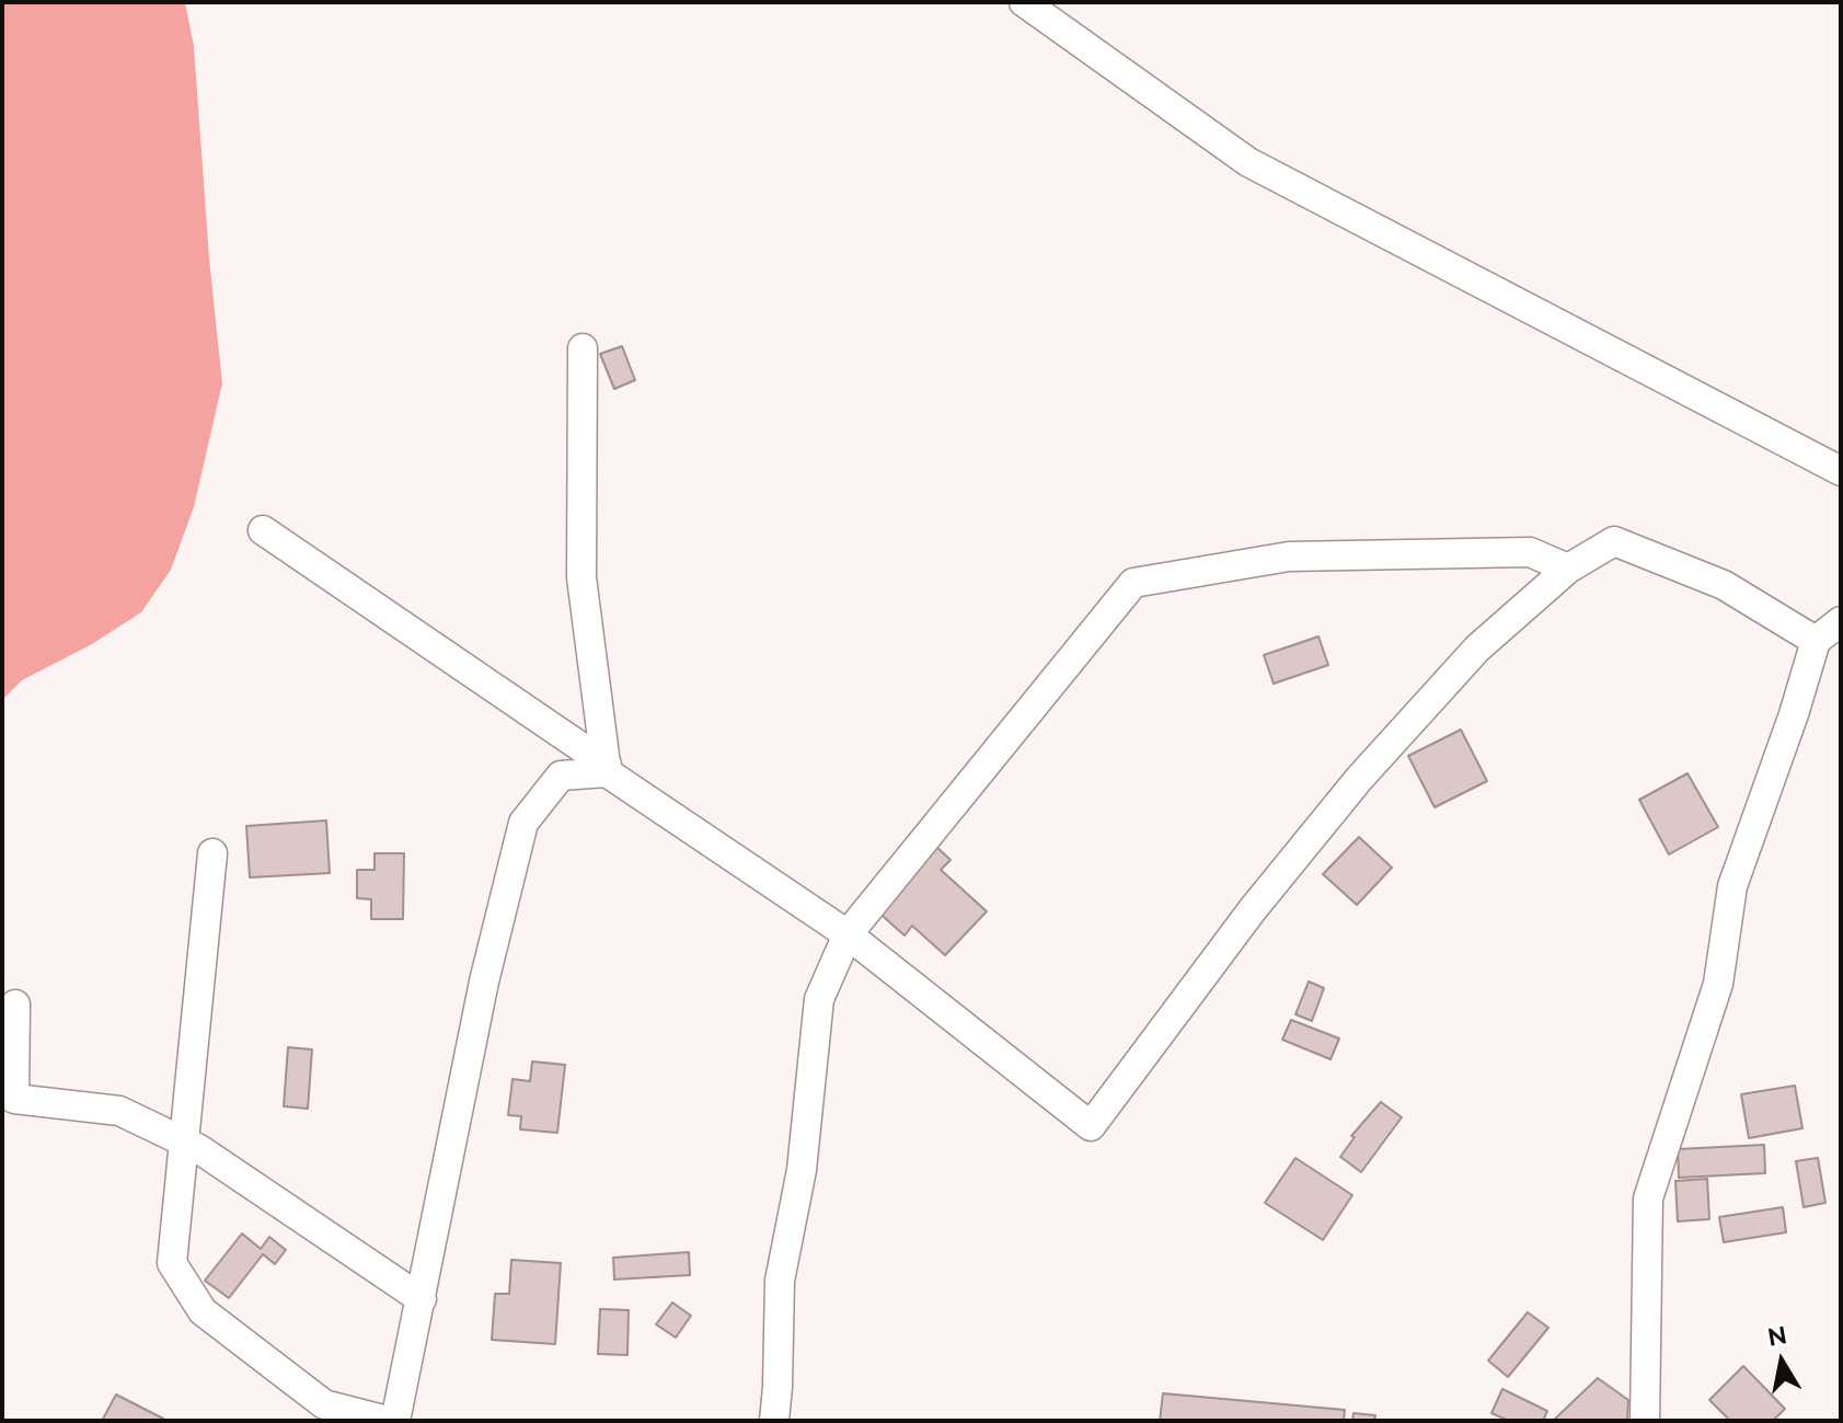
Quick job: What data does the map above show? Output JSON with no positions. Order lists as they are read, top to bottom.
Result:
{
  "north": "top"
}
